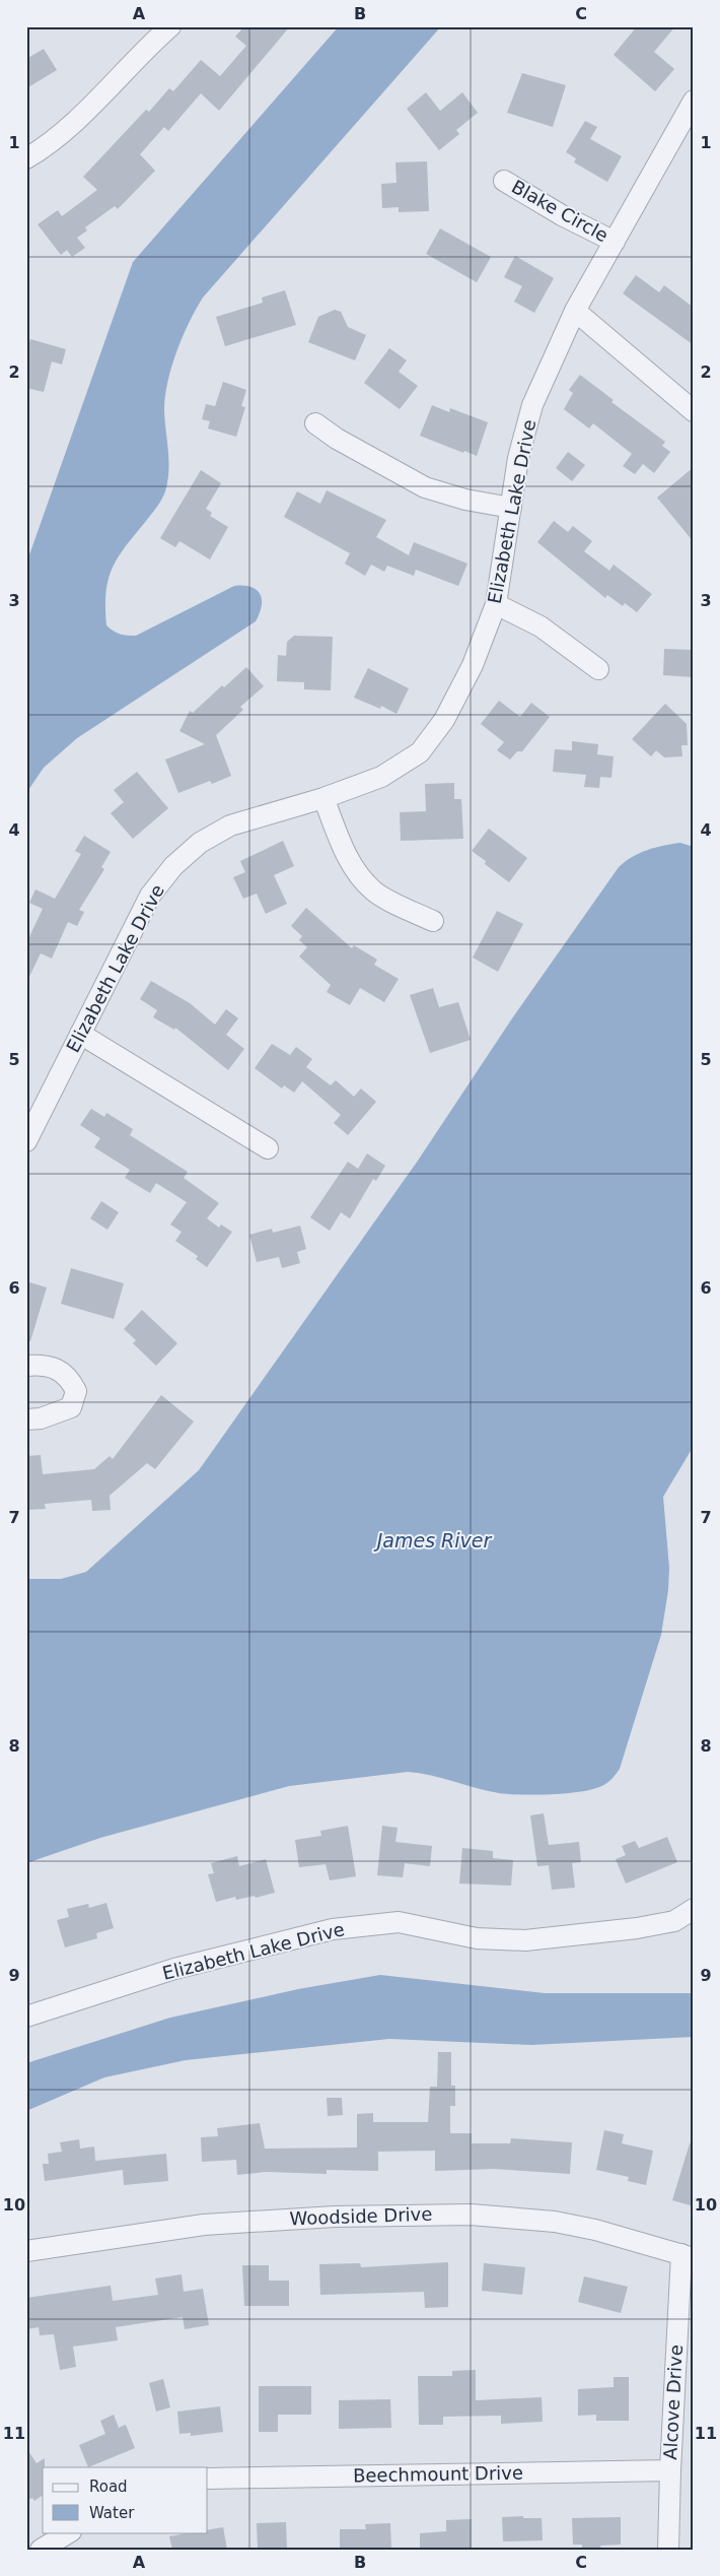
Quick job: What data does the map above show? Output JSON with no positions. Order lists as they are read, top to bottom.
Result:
{
  "streets": {
    "street": [
      "Blake Circle",
      "Elizabeth Lake Drive",
      "Woodside Drive",
      "Alcove Drive",
      "Beechmount Drive"
    ]
  },
  "crossings": [
    ["Blake Circle", "Elizabeth Lake Drive"],
    ["Woodside Drive", "Alcove Drive"],
    ["Alcove Drive", "Beechmount Drive"]
  ],
  "water": ["James River"],
  "legend": ["Road", "Water"],
  "grid": {
    "columns": ["A", "B", "C"],
    "rows": [
      "1",
      "2",
      "3",
      "4",
      "5",
      "6",
      "7",
      "8",
      "9",
      "10",
      "11"
    ]
  }
}
